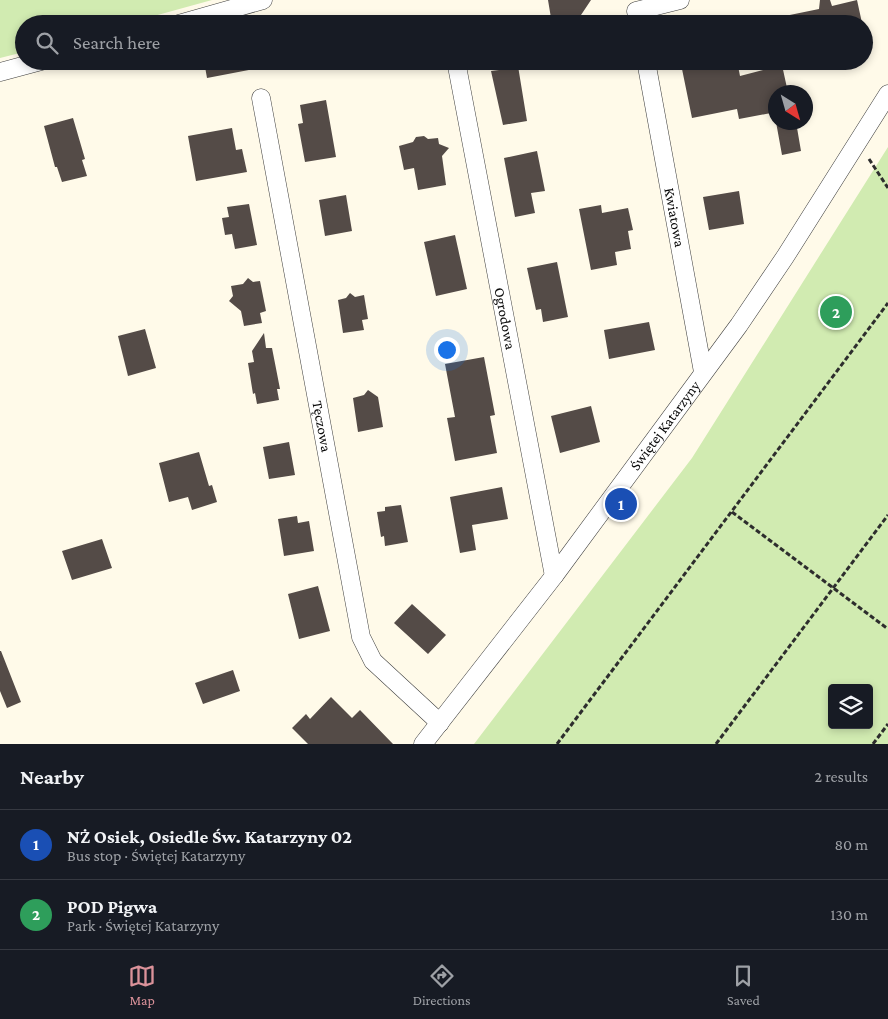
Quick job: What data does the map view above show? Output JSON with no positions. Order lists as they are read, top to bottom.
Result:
{
  "streets": {
    "street": [
      "Kwiatowa",
      "Ogrodowa",
      "Świętej Katarzyny",
      "Tęczowa"
    ]
  },
  "crossings": [
    ["Kwiatowa", "Świętej Katarzyny"],
    ["Ogrodowa", "Świętej Katarzyny"],
    ["Świętej Katarzyny", "Tęczowa"]
  ],
  "north": "bottom right",
  "page": {
    "search": "Search here",
    "pins": ["2", "1"],
    "heading": ["Nearby", "2 results"],
    "list": [
      {
        "mark": "1",
        "name": "NŻ Osiek, Osiedle Św. Katarzyny 02",
        "note": "Bus stop · Świętej Katarzyny",
        "value": "80 m"
      },
      {
        "mark": "2",
        "name": "POD Pigwa",
        "note": "Park · Świętej Katarzyny",
        "value": "130 m"
      }
    ],
    "nav": ["Map", "Directions", "Saved"]
  }
}
